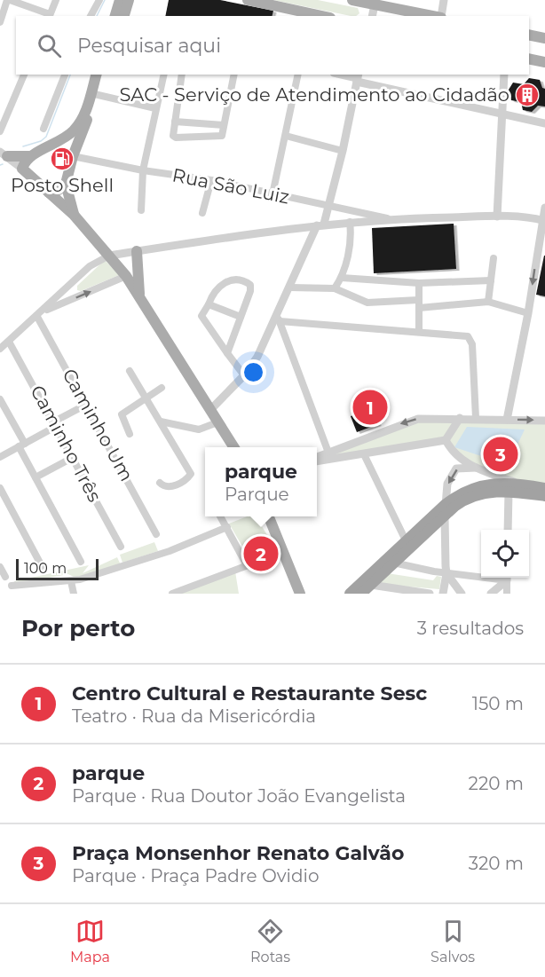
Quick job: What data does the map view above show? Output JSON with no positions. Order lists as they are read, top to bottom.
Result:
{
  "streets": {
    "street": ["Rua São Luiz", "Caminho Um", "Caminho Três"]
  },
  "places": {
    "building": ["SAC - Serviço de Atendimento ao Cidadão"],
    "fuel station": ["Posto Shell"]
  },
  "scale_bar": "100 m",
  "page": {
    "search": "Pesquisar aqui",
    "pins": ["1", "3", "2"],
    "popup": ["parque", "Parque"],
    "scale": "100 m",
    "heading": ["Por perto", "3 resultados"],
    "list": [
      {
        "mark": "1",
        "name": "Centro Cultural e Restaurante Sesc",
        "note": "Teatro · Rua da Misericórdia",
        "value": "150 m"
      },
      {
        "mark": "2",
        "name": "parque",
        "note": "Parque · Rua Doutor João Evangelista",
        "value": "220 m"
      },
      {
        "mark": "3",
        "name": "Praça Monsenhor Renato Galvão",
        "note": "Parque · Praça Padre Ovidio",
        "value": "320 m"
      }
    ],
    "nav": ["Mapa", "Rotas", "Salvos"]
  }
}
